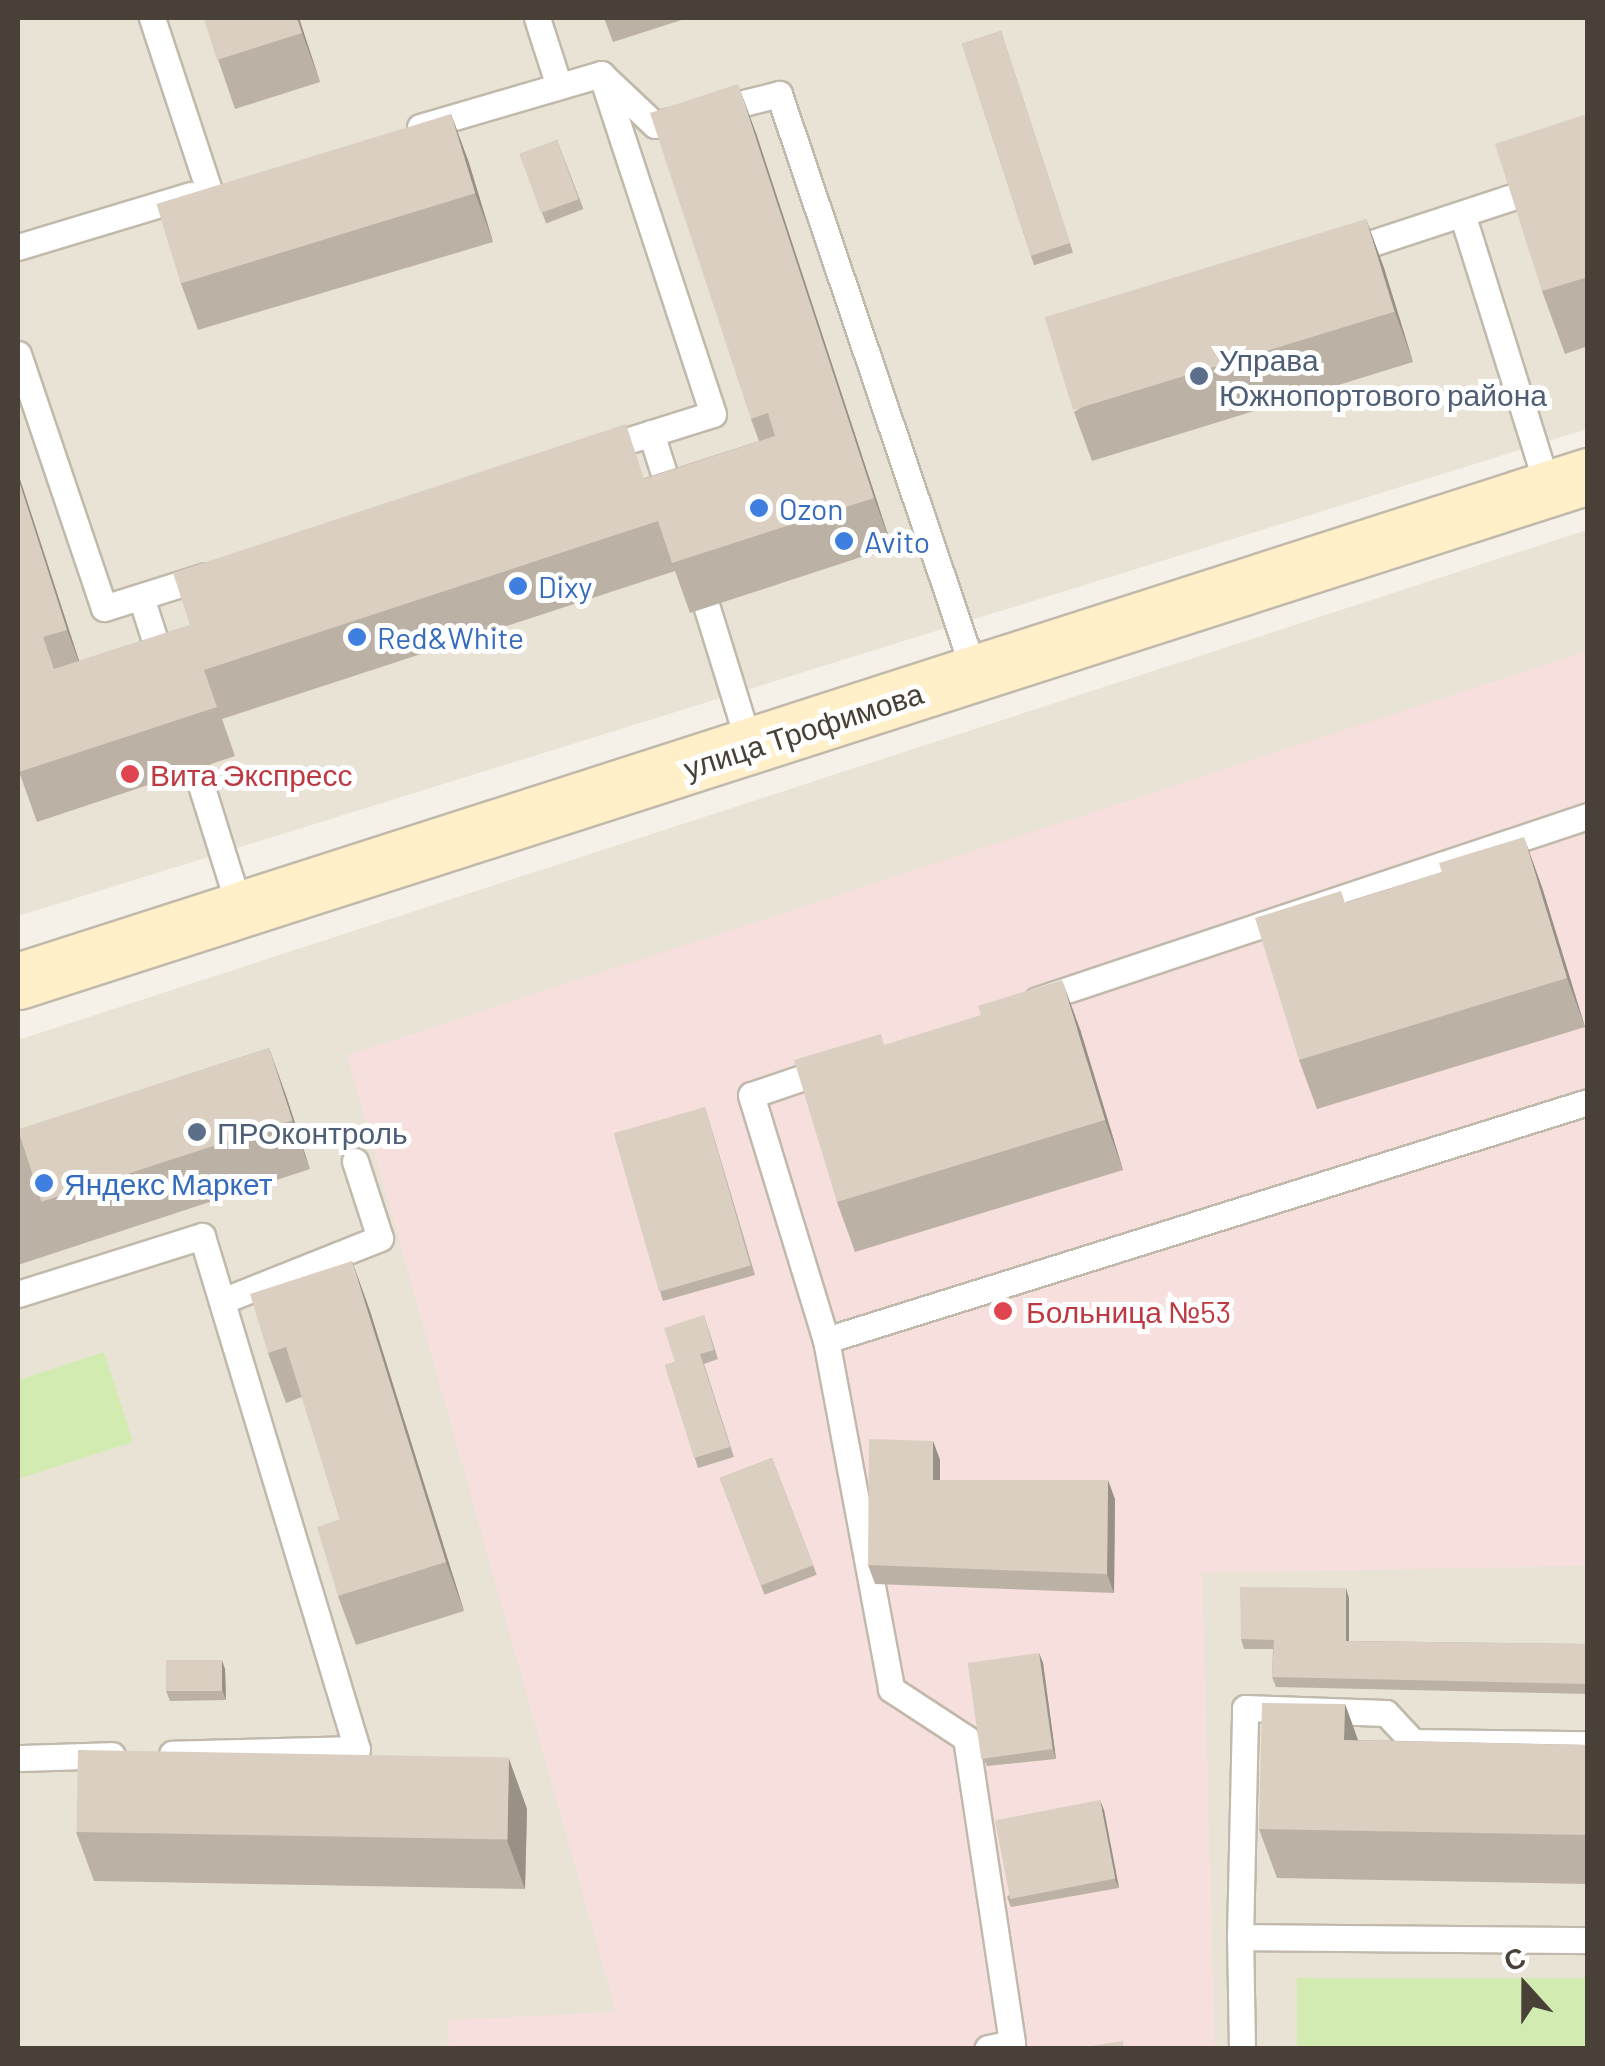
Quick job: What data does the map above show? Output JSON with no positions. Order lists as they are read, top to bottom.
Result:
{
  "streets": {
    "main road": ["улица Трофимова"]
  },
  "places": [
    "Управа Южнопортового района",
    "Ozon",
    "Avito",
    "Dixy",
    "Red&White",
    "Вита Экспресс",
    "ПРОконтроль",
    "Яндекс Маркет",
    "Больница №53"
  ],
  "north": "top"
}
